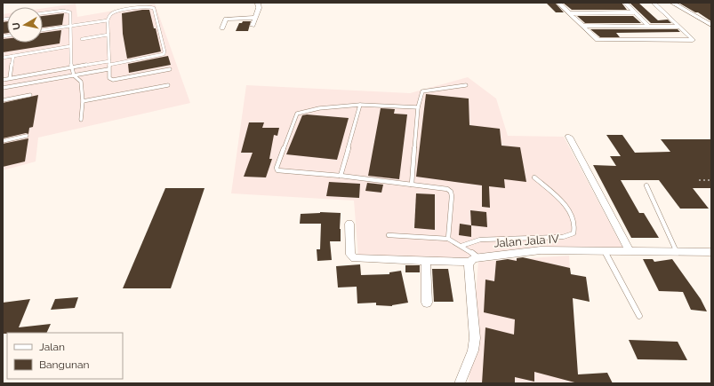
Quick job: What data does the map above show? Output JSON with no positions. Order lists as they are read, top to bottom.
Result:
{
  "streets": {
    "street": ["Jalan Jala IV"]
  },
  "legend": ["Jalan", "Bangunan"],
  "north": "left"
}
